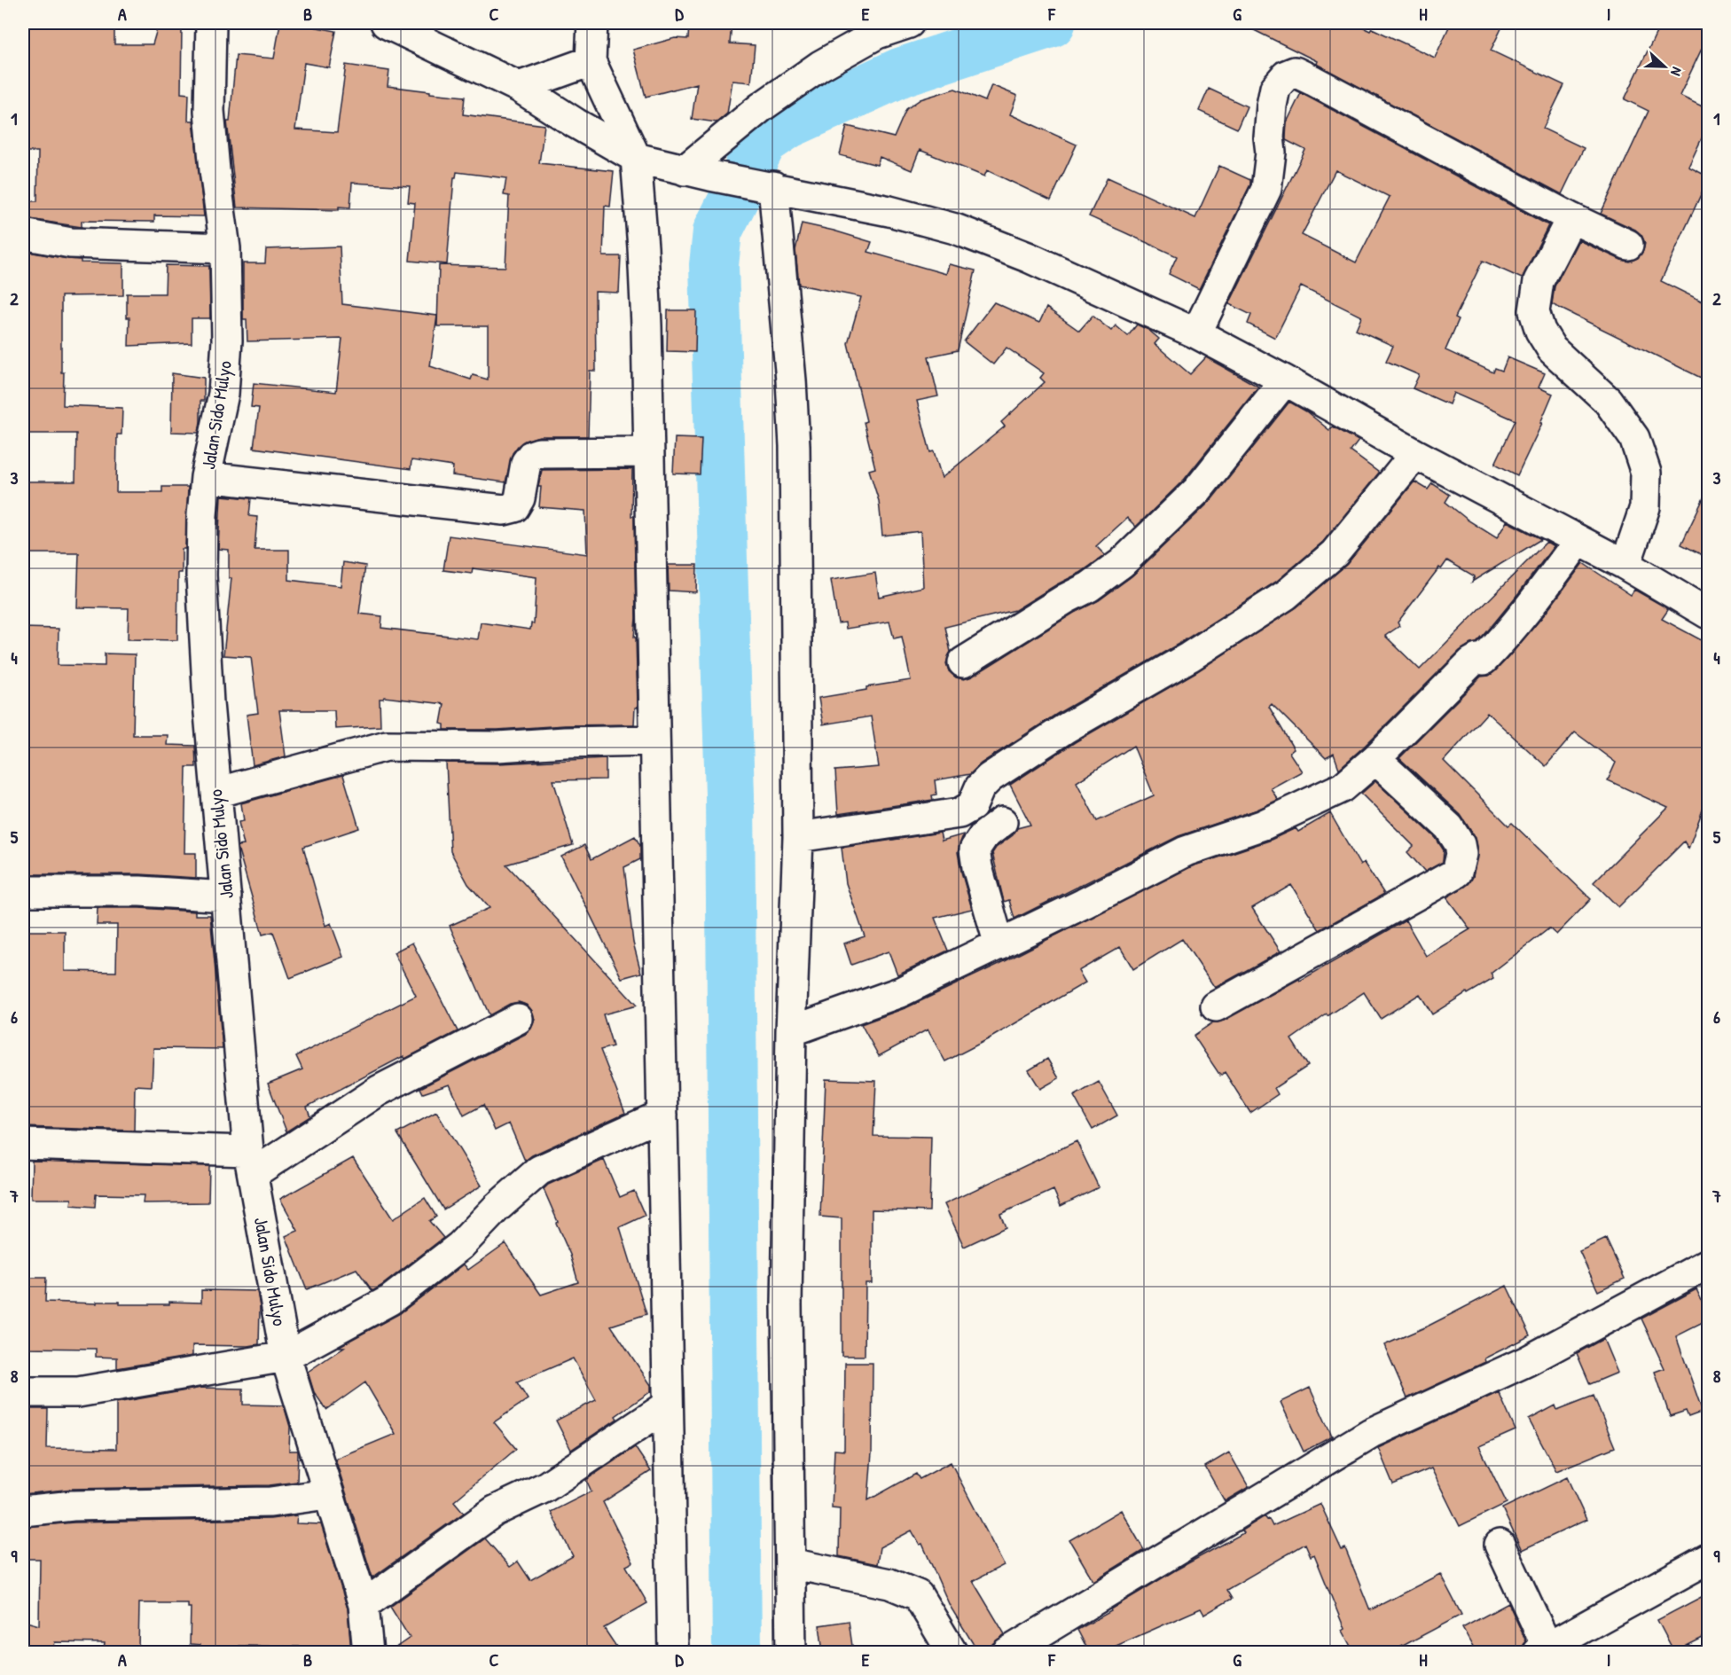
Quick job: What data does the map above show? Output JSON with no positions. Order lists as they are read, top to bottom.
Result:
{
  "streets": {
    "street": ["Jalan Sido Mulyo"]
  },
  "north": "right",
  "grid": {
    "columns": [
      "A",
      "B",
      "C",
      "D",
      "E",
      "F",
      "G",
      "H",
      "I"
    ],
    "rows": [
      "1",
      "2",
      "3",
      "4",
      "5",
      "6",
      "7",
      "8",
      "9"
    ]
  }
}
